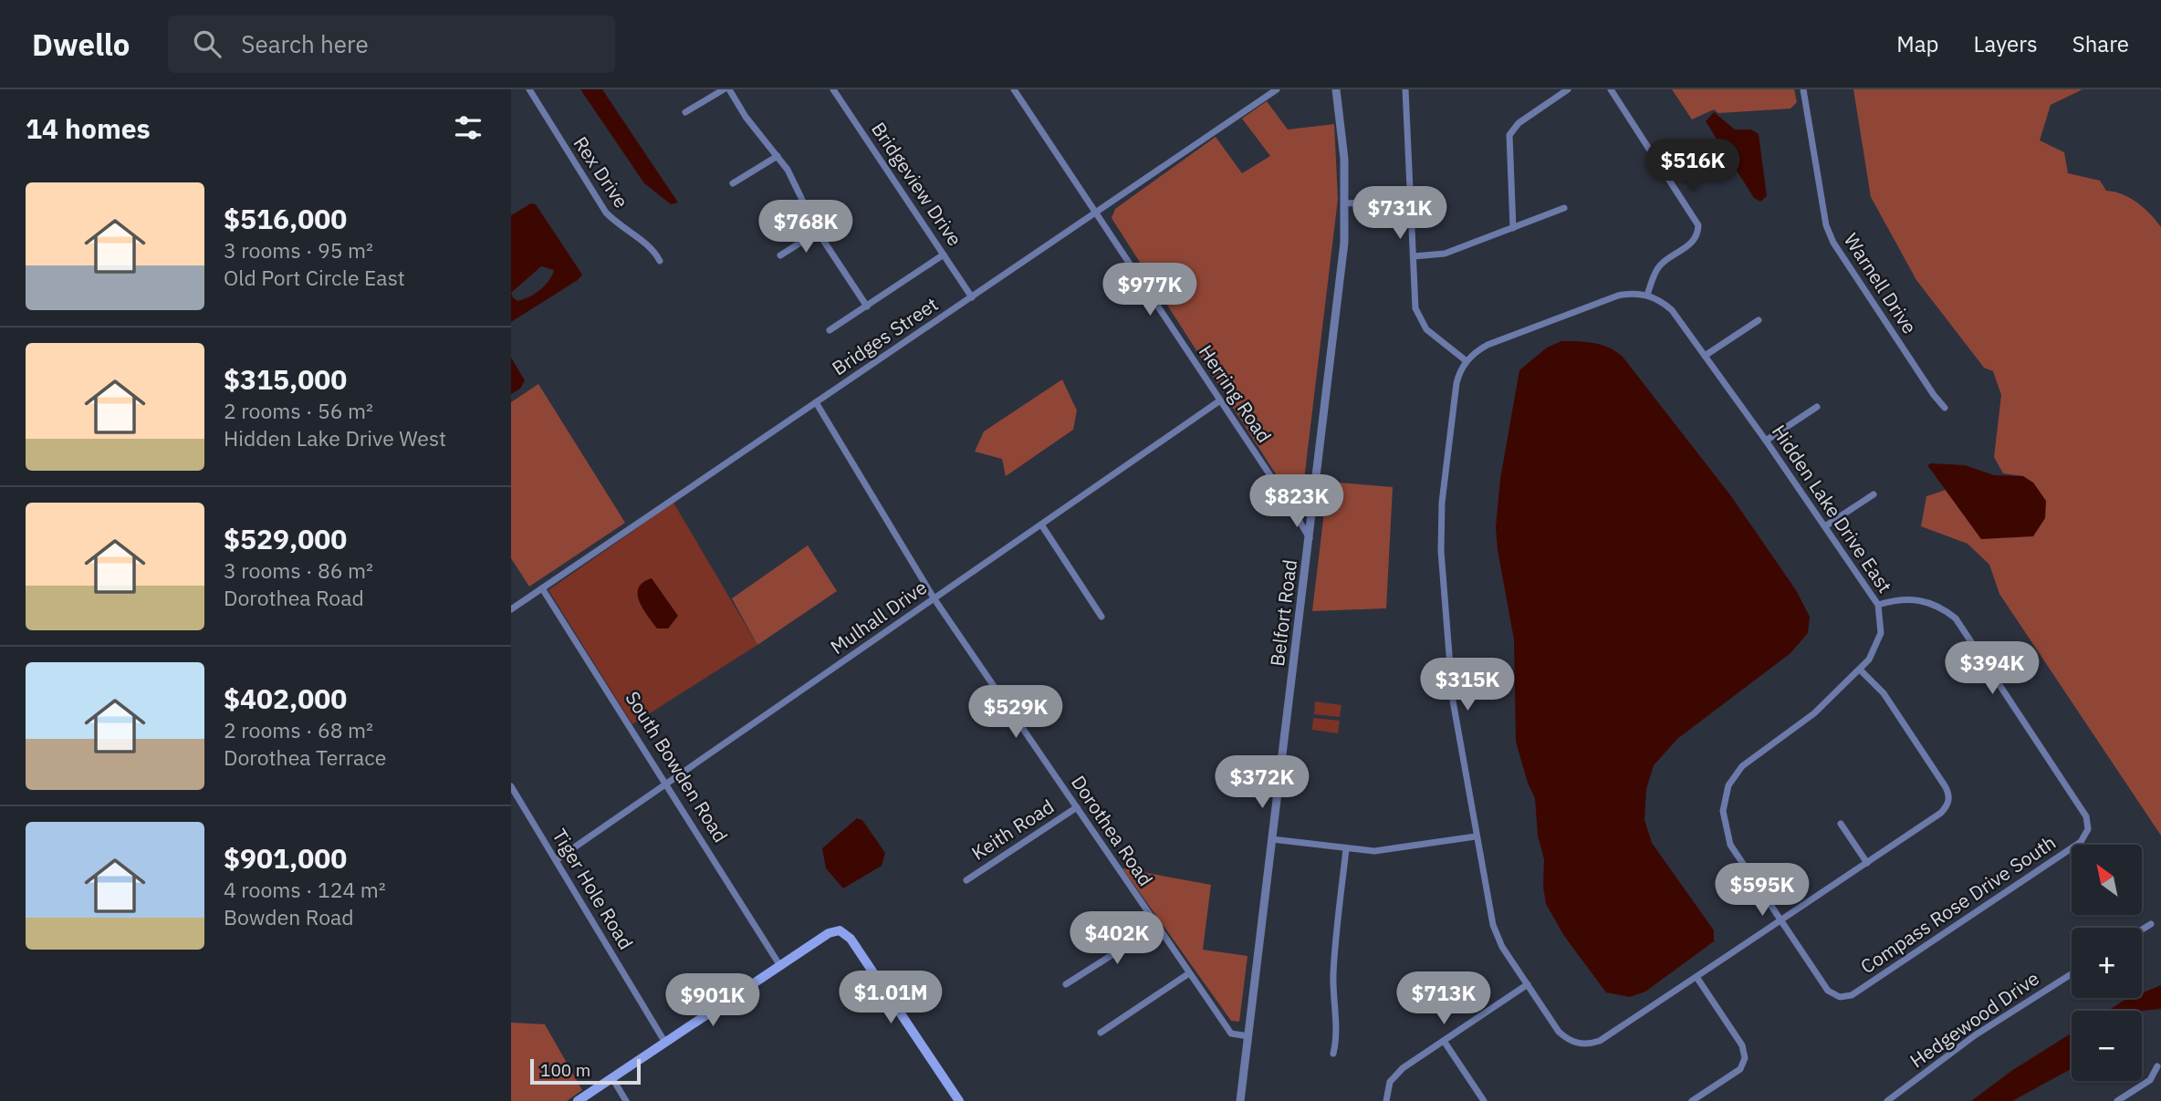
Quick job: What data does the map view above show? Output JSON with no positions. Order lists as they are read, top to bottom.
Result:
{
  "streets": {
    "street": [
      "Rex Drive",
      "Bridgeview Drive",
      "Warnell Drive",
      "Bridges Street",
      "Herring Road",
      "Hidden Lake Drive East",
      "Belfort Road",
      "Mulhall Drive",
      "South Bowden Road",
      "Keith Road",
      "Dorothea Road",
      "Tiger Hole Road",
      "Compass Rose Drive South",
      "Hedgewood Drive"
    ]
  },
  "crossings": [
    ["Bridgeview Drive", "Bridges Street"],
    ["Bridges Street", "Herring Road"],
    ["Bridges Street", "South Bowden Road"],
    ["Bridges Street", "Dorothea Road"],
    ["Herring Road", "Belfort Road"],
    ["Herring Road", "Mulhall Drive"],
    ["Hidden Lake Drive East", "Compass Rose Drive South"],
    ["Belfort Road", "Dorothea Road"],
    ["Mulhall Drive", "South Bowden Road"],
    ["Mulhall Drive", "Dorothea Road"],
    ["Mulhall Drive", "Tiger Hole Road"],
    ["Keith Road", "Dorothea Road"]
  ],
  "scale_bar": "100 m",
  "north": "top left",
  "page": {
    "header": "Dwello",
    "search": "Search here",
    "nav": ["Map", "Layers", "Share"],
    "heading": "14 homes",
    "price": [
      "$516K",
      "$731K",
      "$768K",
      "$977K",
      "$823K",
      "$394K",
      "$315K",
      "$529K",
      "$372K",
      "$595K",
      "$402K",
      "$1.01M",
      "$713K",
      "$901K"
    ],
    "list": [
      {
        "name": "$516,000",
        "note": "3 rooms · 95 m² · Old Port Circle East"
      },
      {
        "name": "$315,000",
        "note": "2 rooms · 56 m² · Hidden Lake Drive West"
      },
      {
        "name": "$529,000",
        "note": "3 rooms · 86 m² · Dorothea Road"
      },
      {
        "name": "$402,000",
        "note": "2 rooms · 68 m² · Dorothea Terrace"
      },
      {
        "name": "$901,000",
        "note": "4 rooms · 124 m² · Bowden Road"
      }
    ],
    "map_buttons": ["+", "−"],
    "scale": "100 m"
  }
}
